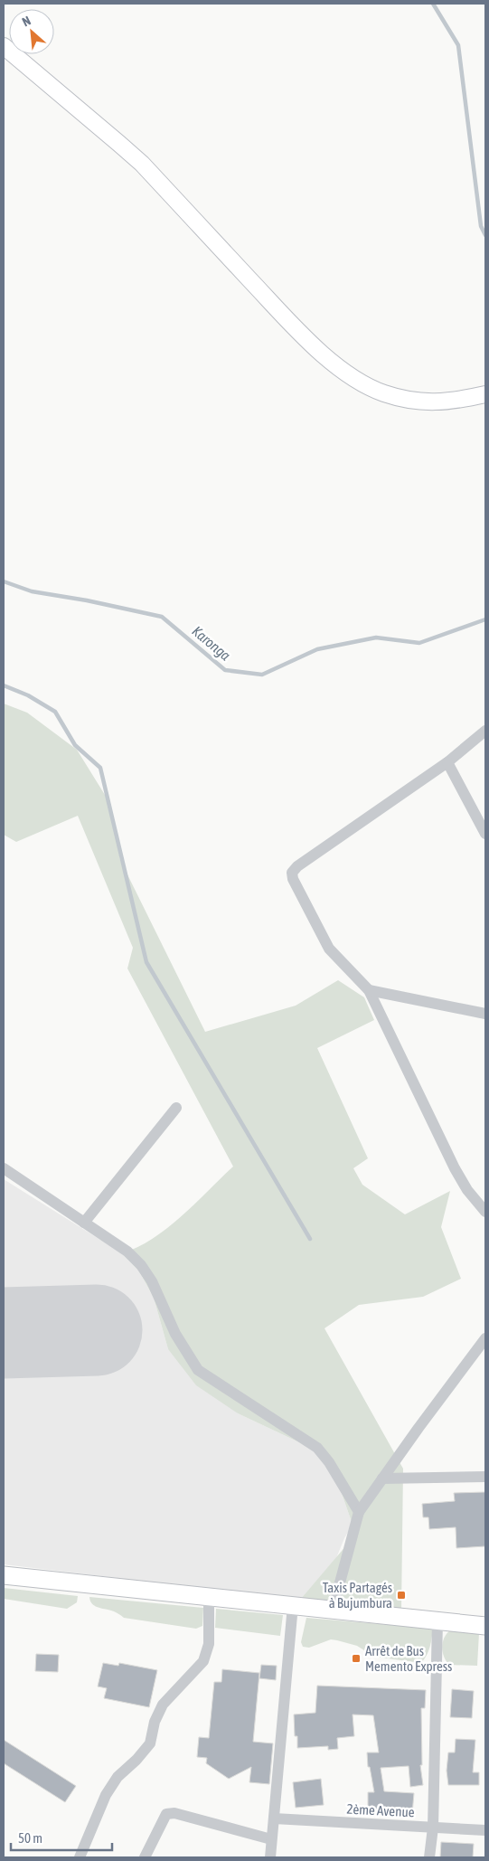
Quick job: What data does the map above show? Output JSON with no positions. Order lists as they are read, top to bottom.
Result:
{
  "streets": {
    "street": ["2ème Avenue"]
  },
  "water": ["Karonga"],
  "places": {
    "transit": ["Taxis Partagés à Bujumbura", "Arrêt de Bus Memento Express"]
  },
  "scale_bar": "50 m",
  "north": "top left"
}
